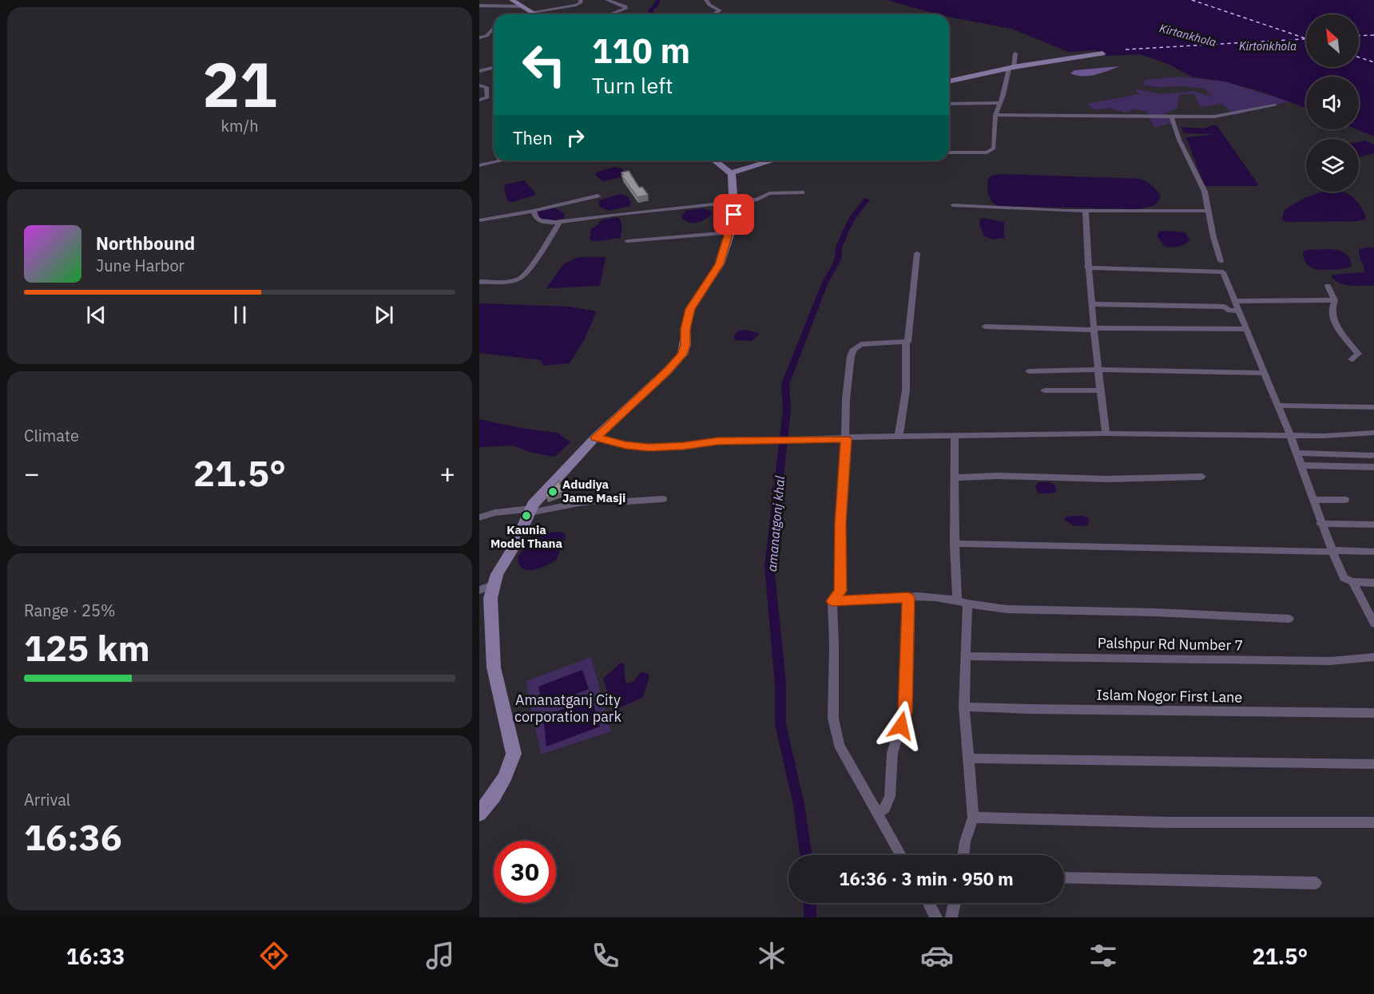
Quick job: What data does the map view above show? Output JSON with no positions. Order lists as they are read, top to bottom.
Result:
{
  "streets": {
    "street": ["Palshpur Rd Number 7", "Islam Nogor First Lane"]
  },
  "water": ["Kirtankhola", "Kirtonkhola", "amanatgonj khal"],
  "parks": ["Amanatganj City corporation park"],
  "places": ["Adudiya Jame Masji", "Kaunia Model Thana"],
  "north": "top left",
  "page": {
    "tile": [
      ["21", "km/h"],
      "Climate",
      ["Range · 25%", "125 km"],
      ["Arrival", "16:36"]
    ],
    "turn": ["110 m", "Turn left"],
    "then": "Then",
    "song": ["Northbound", "June Harbor"],
    "heat": ["−", "21.5°", "+"],
    "limit": "30",
    "trip": "16:36 · 3 min · 950 m",
    "tabs": ["16:33", "21.5°"]
  }
}
